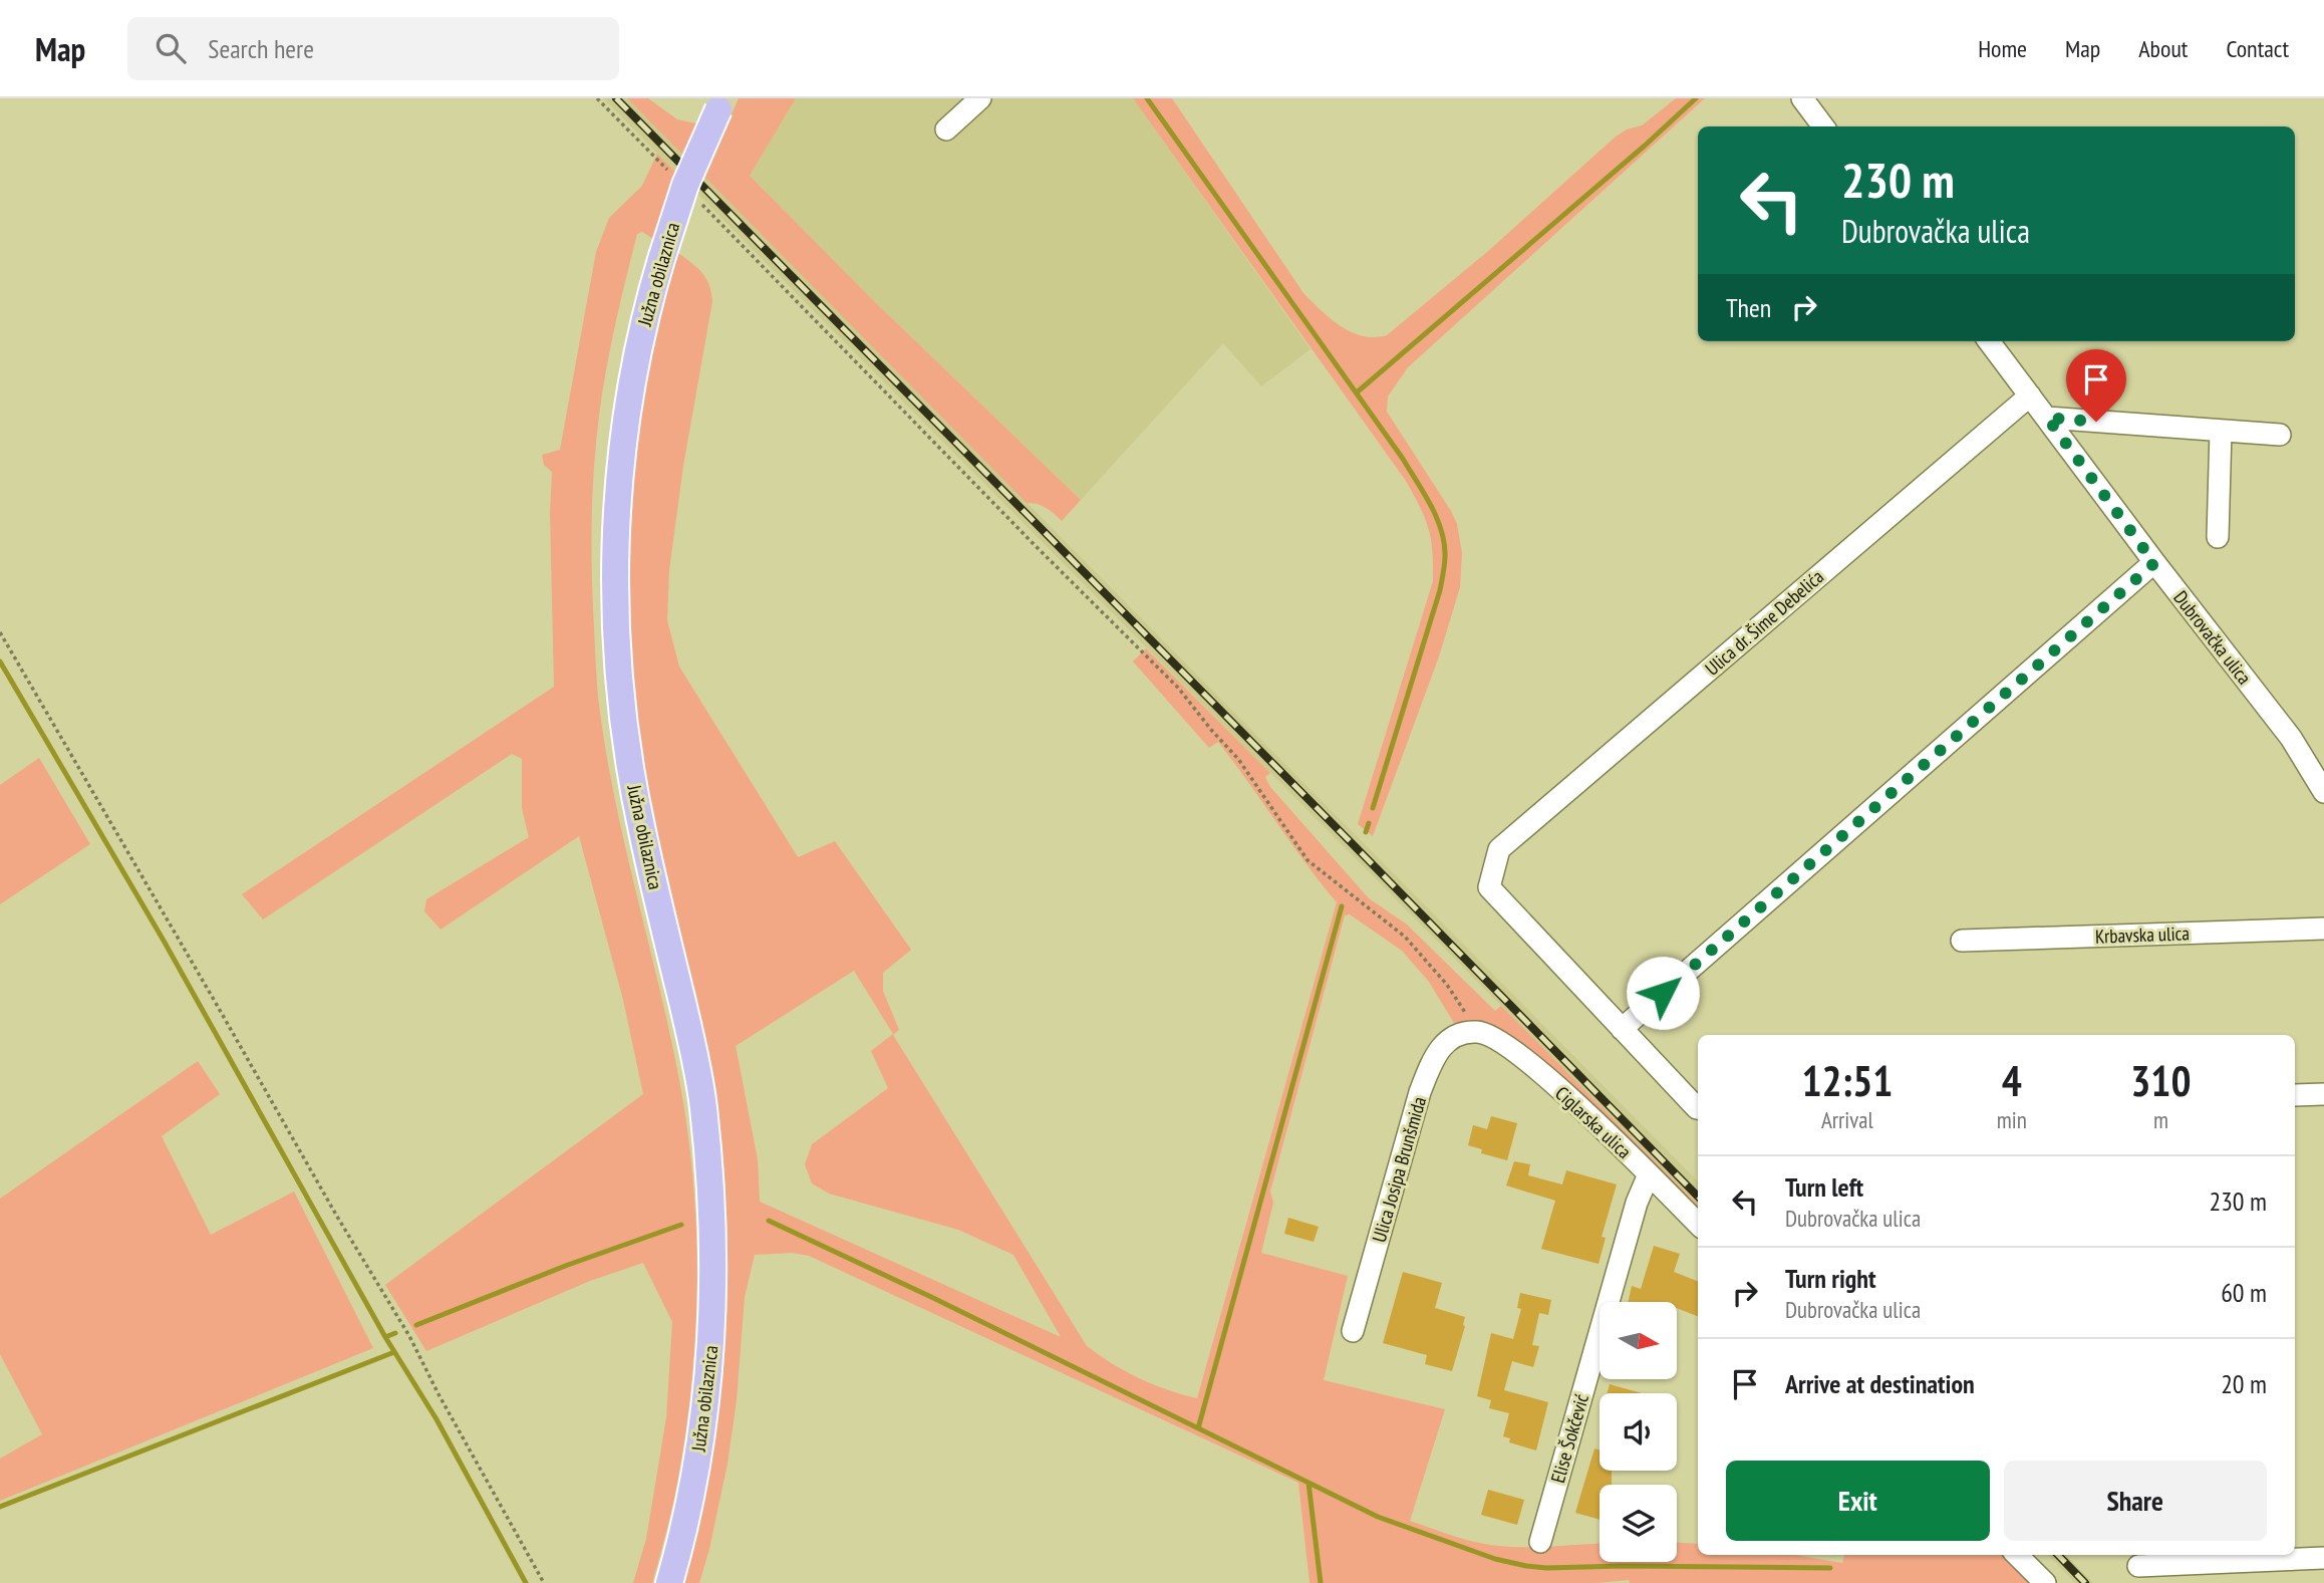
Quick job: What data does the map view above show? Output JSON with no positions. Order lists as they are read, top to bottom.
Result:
{
  "streets": {
    "main road": ["Južna obilaznica"],
    "street": [
      "Ulica dr. Šime Debelića",
      "Dubrovačka ulica",
      "Krbavska ulica",
      "Ciglarska ulica",
      "Ulica Josipa Brunšmida",
      "Elise Šokčević"
    ]
  },
  "crossings": [
    ["Ulica dr. Šime Debelića", "Dubrovačka ulica"],
    ["Ciglarska ulica", "Ulica Josipa Brunšmida"],
    ["Ciglarska ulica", "Elise Šokčević"]
  ],
  "north": "right",
  "page": {
    "header": "Map",
    "search": "Search here",
    "nav": [
      "Home",
      "Map",
      "About",
      "Contact"
    ],
    "turn": ["230 m", "Dubrovačka ulica"],
    "then": "Then",
    "eta": [
      "12:51",
      "Arrival",
      "4",
      "min",
      "310",
      "m"
    ],
    "list": [
      {
        "name": "Turn left",
        "note": "Dubrovačka ulica",
        "value": "230 m"
      },
      {
        "name": "Turn right",
        "note": "Dubrovačka ulica",
        "value": "60 m"
      },
      {
        "name": "Arrive at destination",
        "value": "20 m"
      }
    ],
    "buttons": ["Exit", "Share"]
  }
}
